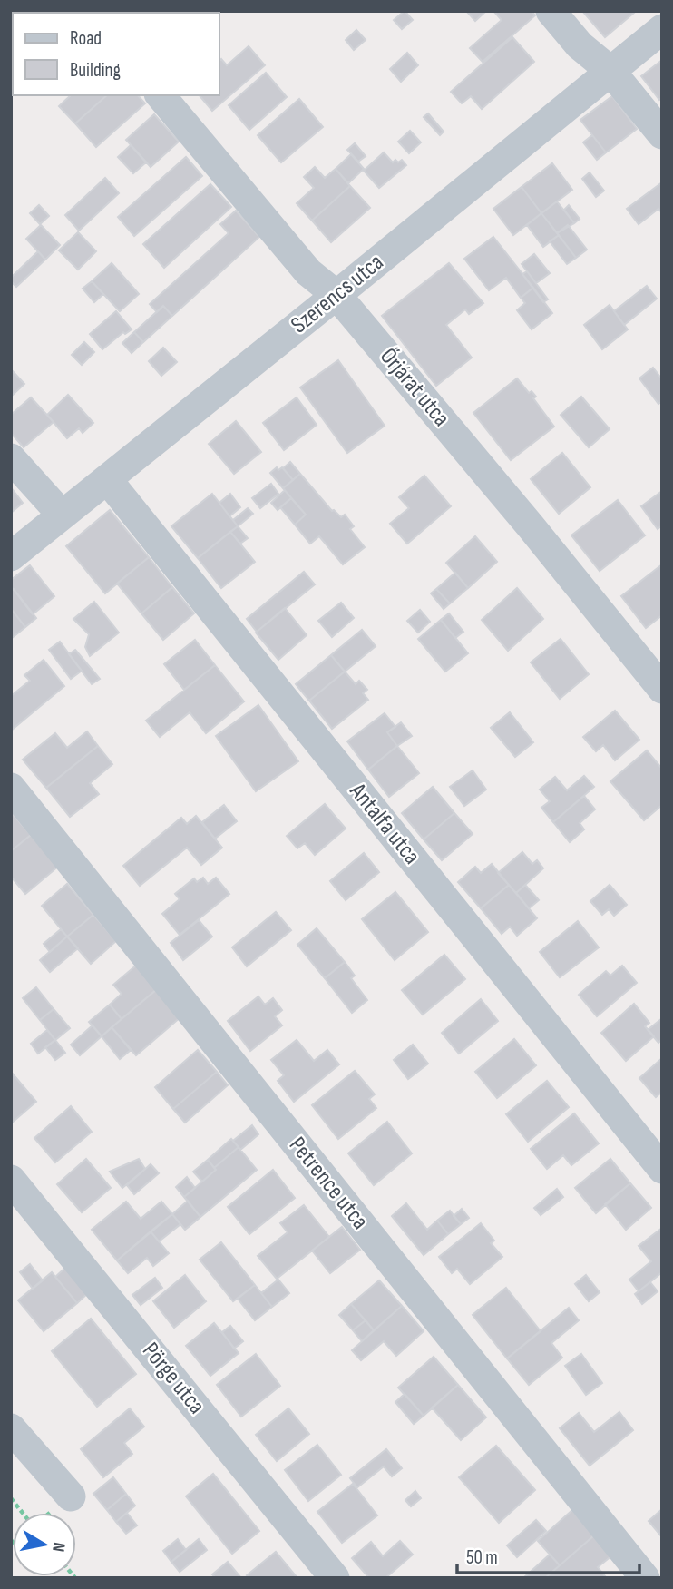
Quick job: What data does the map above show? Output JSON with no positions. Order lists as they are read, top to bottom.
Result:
{
  "streets": {
    "street": [
      "Szerencs utca",
      "Őrjárat utca",
      "Antalfa utca",
      "Petrence utca",
      "Pörge utca"
    ]
  },
  "crossings": [
    ["Szerencs utca", "Őrjárat utca"],
    ["Szerencs utca", "Antalfa utca"]
  ],
  "legend": ["Road", "Building"],
  "scale_bar": "50 m",
  "north": "right"
}
